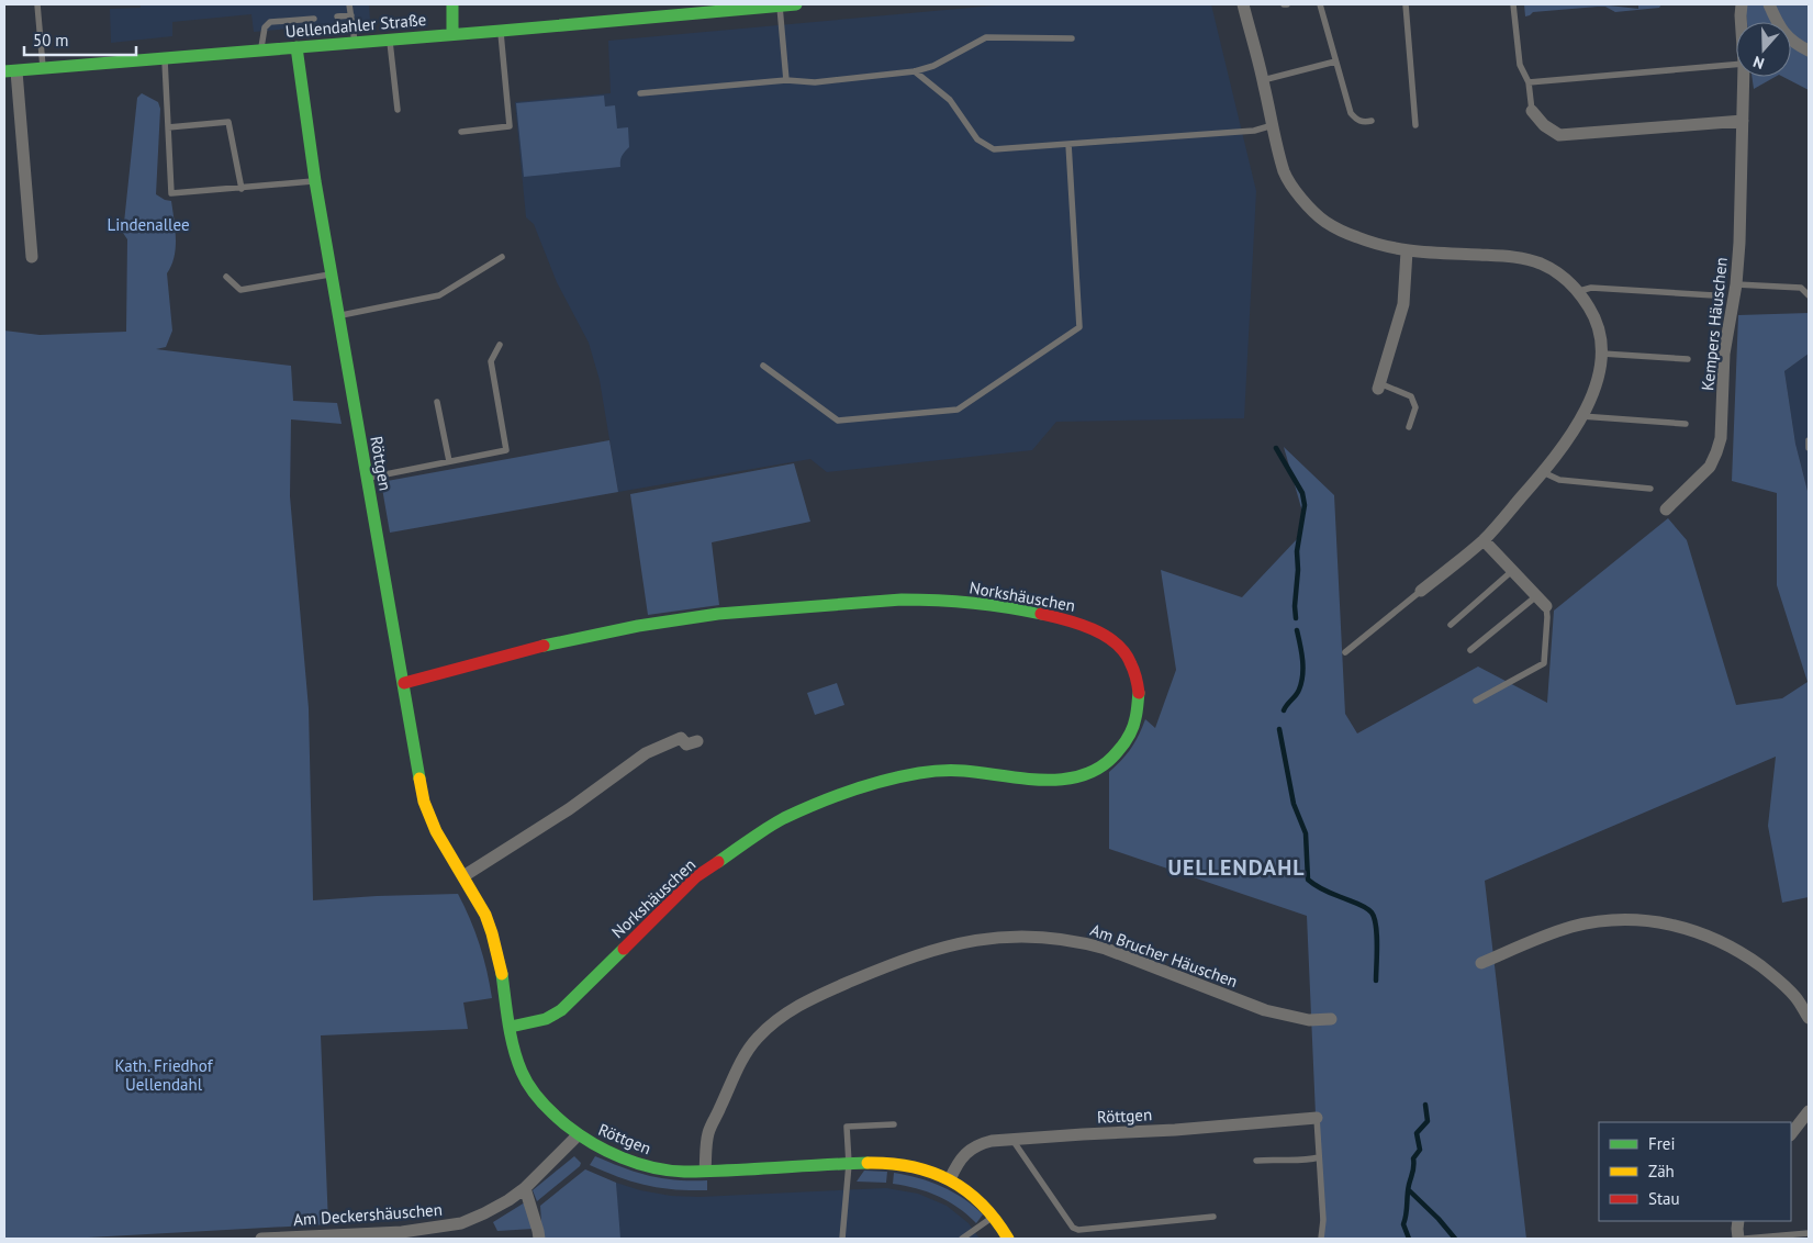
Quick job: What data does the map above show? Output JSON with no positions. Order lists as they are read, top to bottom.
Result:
{
  "streets": {
    "street": [
      "Uellendahler Straße",
      "Kempers Häuschen",
      "Röttgen",
      "Norkshäuschen",
      "Am Brucher Häuschen",
      "Am Deckershäuschen"
    ]
  },
  "crossings": [
    ["Uellendahler Straße", "Röttgen"],
    ["Röttgen", "Norkshäuschen"],
    ["Röttgen", "Am Brucher Häuschen"],
    ["Röttgen", "Am Deckershäuschen"]
  ],
  "districts": ["UELLENDAHL"],
  "parks": ["Lindenallee", "Kath. Friedhof Uellendahl"],
  "legend": ["Frei", "Zäh", "Stau"],
  "scale_bar": "50 m",
  "north": "bottom"
}
